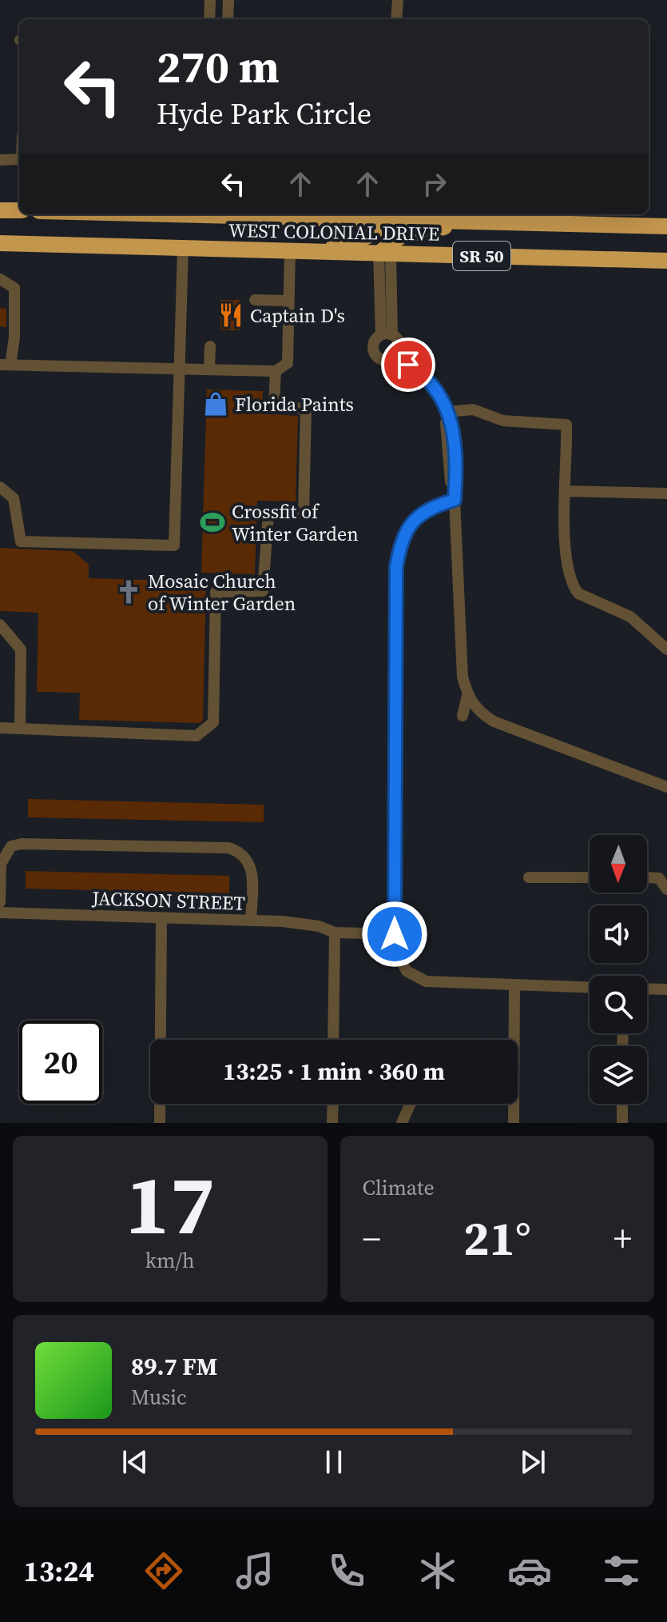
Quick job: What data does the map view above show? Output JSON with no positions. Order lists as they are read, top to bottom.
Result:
{
  "streets": {
    "highway": ["WEST COLONIAL DRIVE", "SR 50"],
    "street": ["JACKSON STREET"]
  },
  "places": {
    "restaurant": ["Captain D's"],
    "shop": ["Florida Paints"],
    "sports": ["Crossfit of Winter Garden"],
    "church": ["Mosaic Church of Winter Garden"]
  },
  "north": "bottom",
  "page": {
    "turn": ["270 m", "Hyde Park Circle"],
    "limit": "20",
    "trip": "13:25 · 1 min · 360 m",
    "tile": [
      ["17", "km/h"],
      "Climate"
    ],
    "heat": ["−", "21°", "+"],
    "song": ["89.7 FM", "Music"],
    "tabs": "13:24"
  }
}
